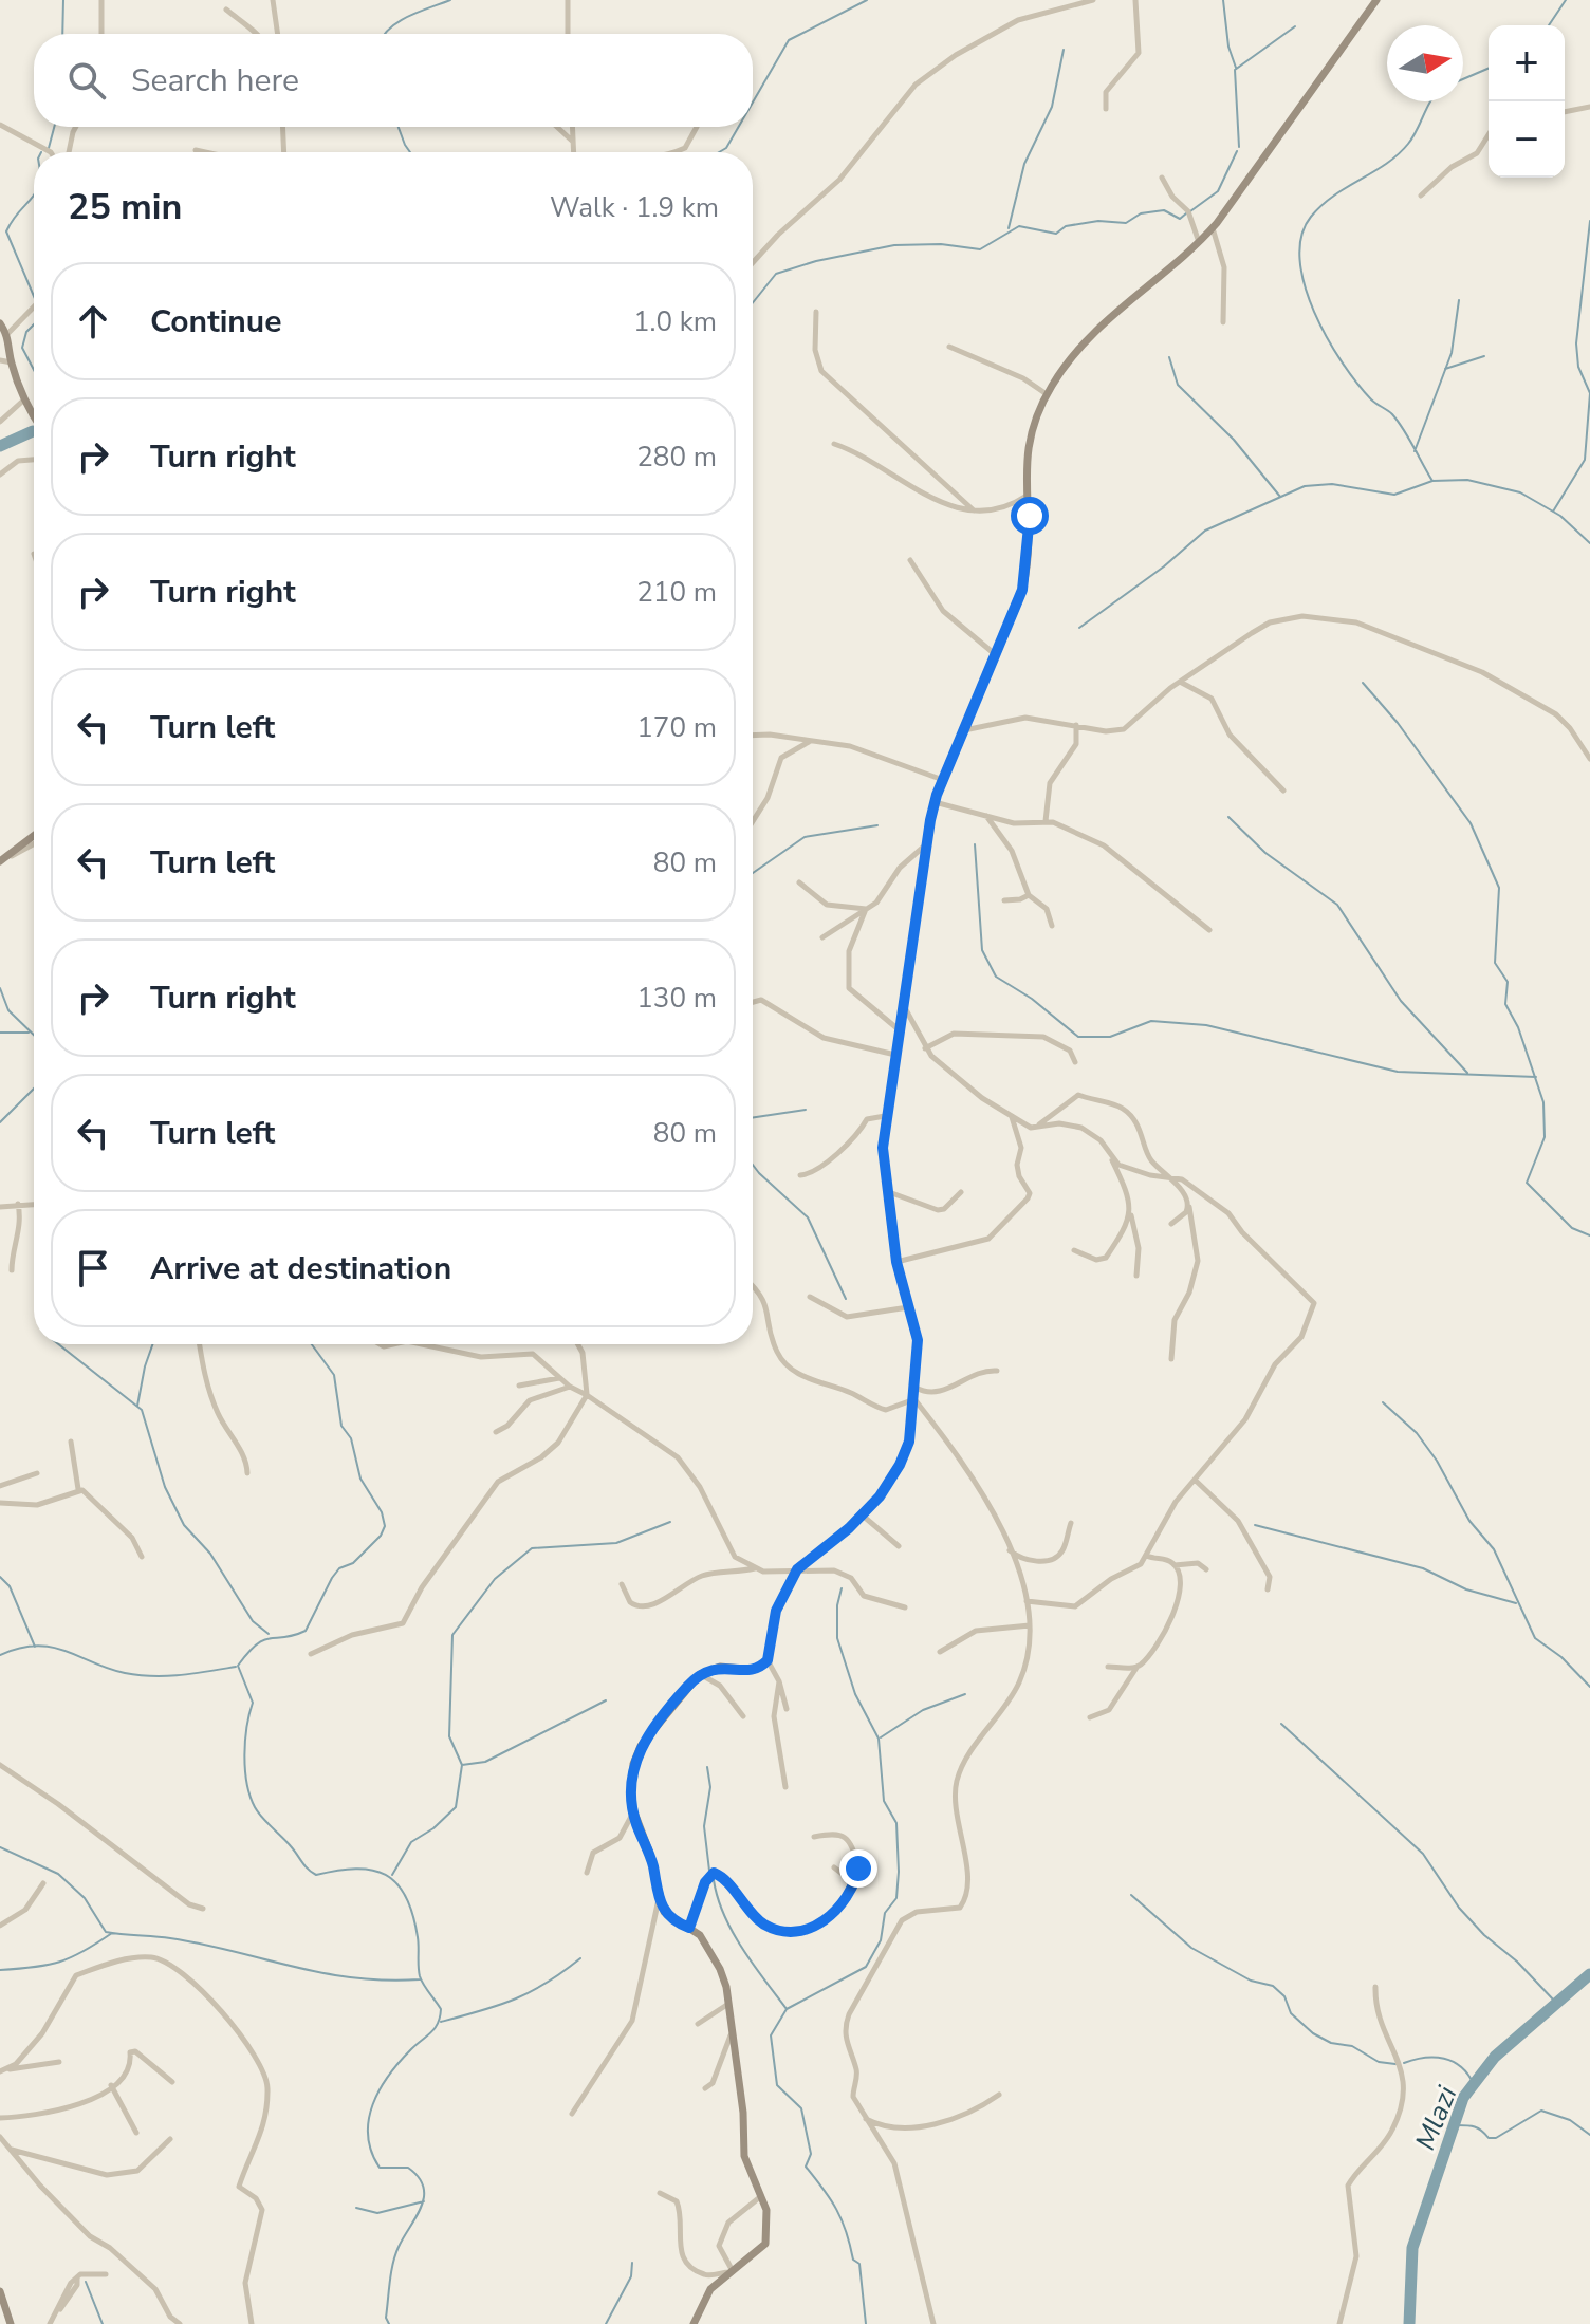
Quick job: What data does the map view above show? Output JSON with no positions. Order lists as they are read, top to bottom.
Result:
{
  "water": ["Mlazi"],
  "north": "right",
  "page": {
    "map_buttons": ["+", "−"],
    "search": "Search here",
    "heading": ["25 min", "Walk · 1.9 km"],
    "list": [
      ["Continue", "1.0 km"],
      ["Turn right", "280 m"],
      ["Turn right", "210 m"],
      ["Turn left", "170 m"],
      ["Turn left", "80 m"],
      ["Turn right", "130 m"],
      ["Turn left", "80 m"],
      "Arrive at destination"
    ]
  }
}
